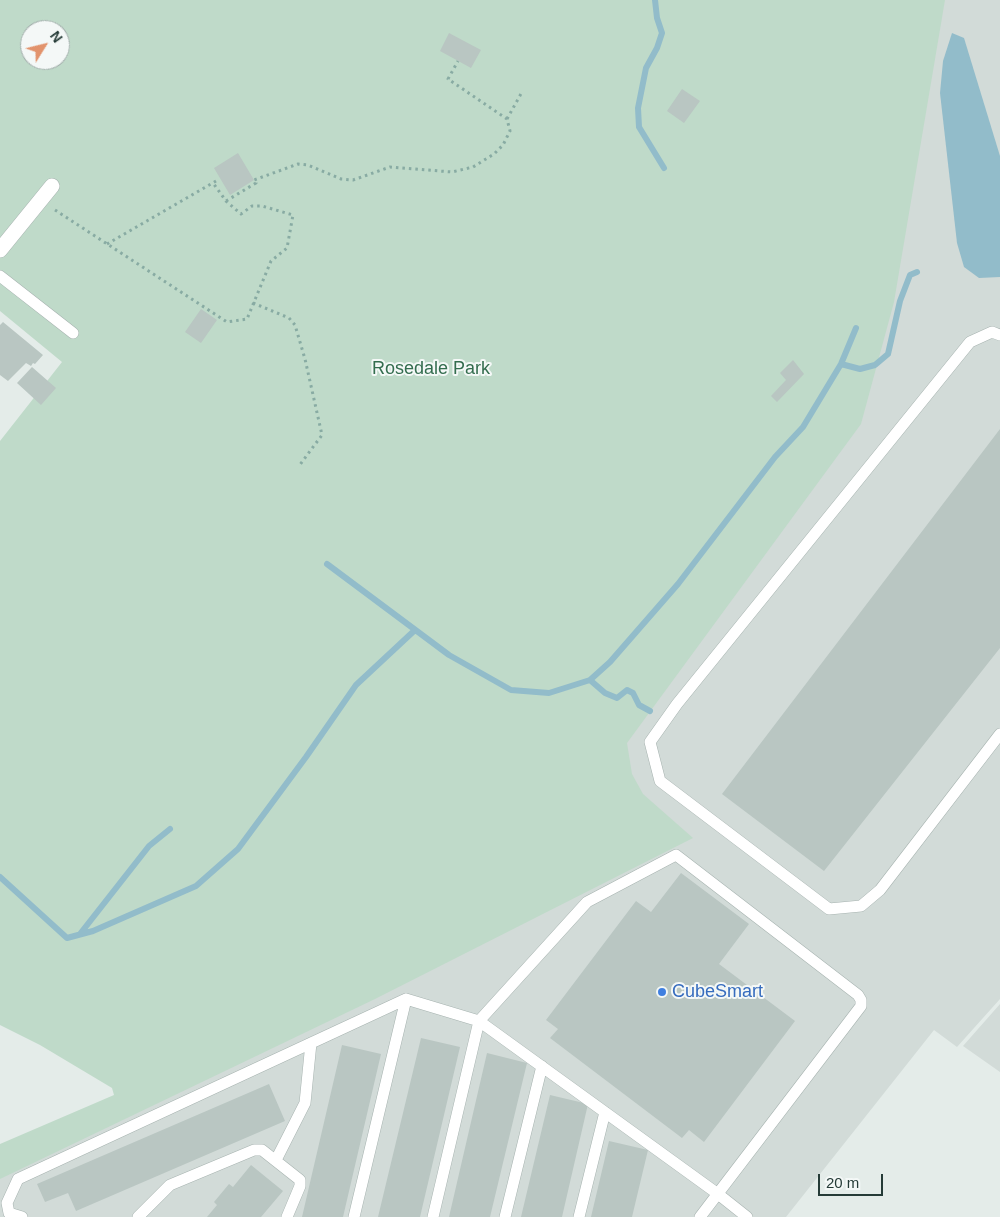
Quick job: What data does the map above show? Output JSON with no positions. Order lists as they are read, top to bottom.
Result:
{
  "parks": ["Rosedale Park"],
  "places": ["CubeSmart"],
  "scale_bar": "20 m",
  "north": "top right"
}
